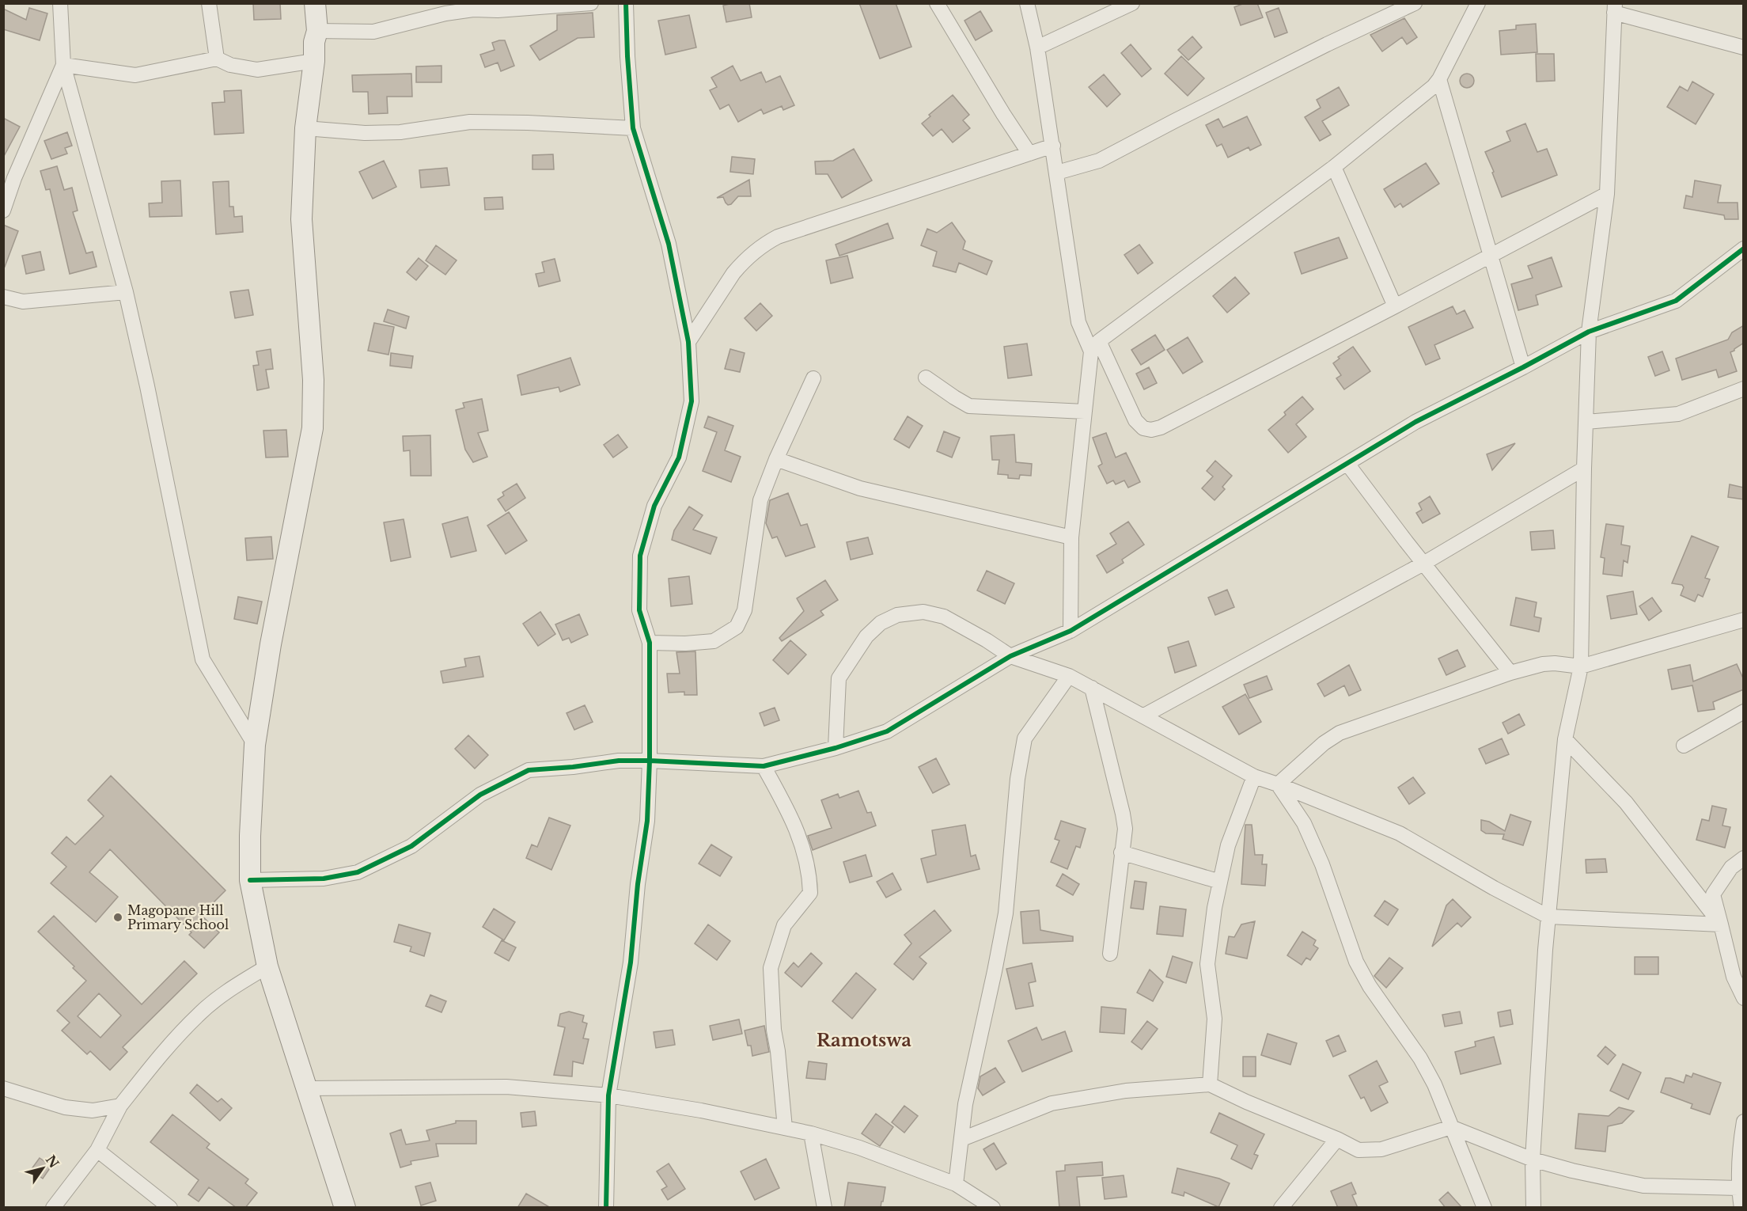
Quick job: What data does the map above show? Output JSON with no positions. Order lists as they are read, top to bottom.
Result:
{
  "districts": ["Ramotswa"],
  "places": ["Magopane Hill Primary School"],
  "north": "top right"
}
